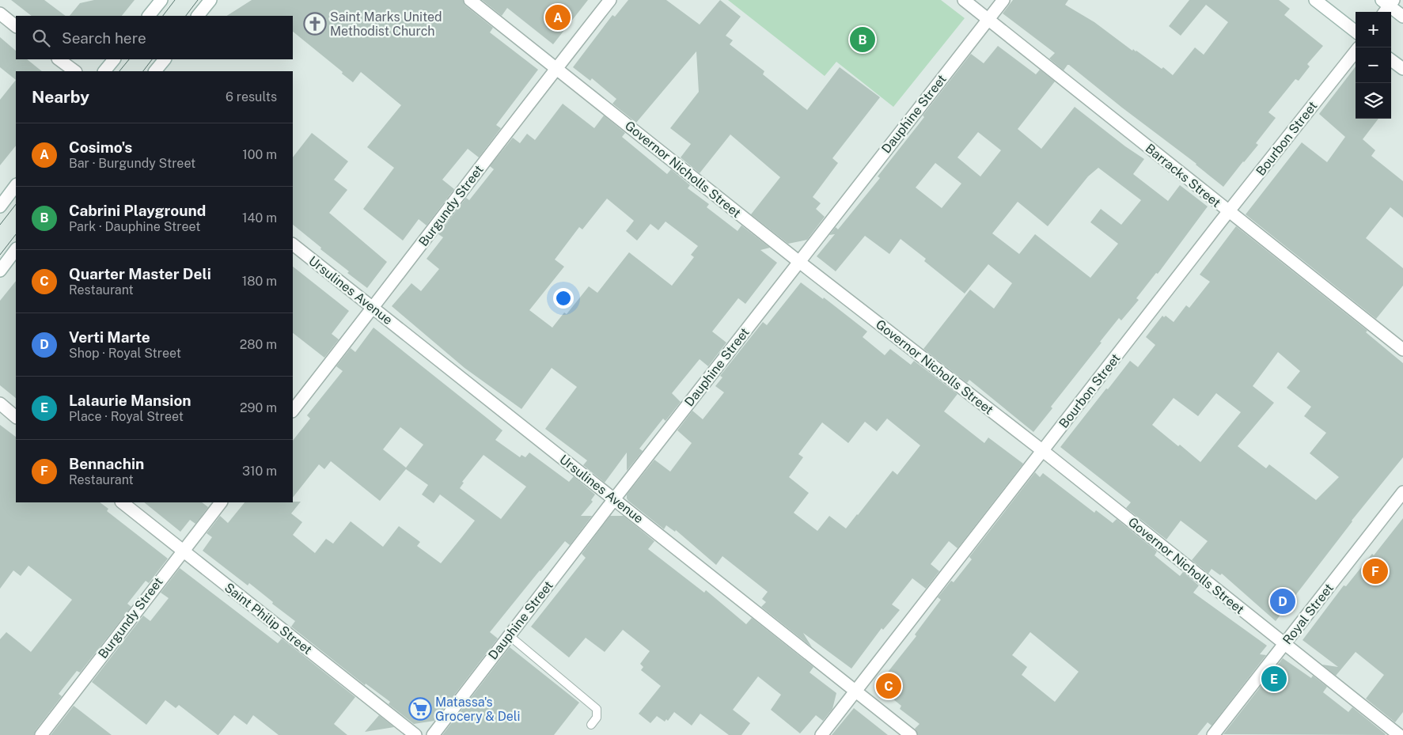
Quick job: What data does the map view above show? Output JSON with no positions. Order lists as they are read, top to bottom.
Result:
{
  "streets": {
    "street": [
      "Dauphine Street",
      "Bourbon Street",
      "Governor Nicholls Street",
      "Barracks Street",
      "Burgundy Street",
      "Ursulines Avenue",
      "Royal Street",
      "Saint Philip Street"
    ]
  },
  "crossings": [
    ["Dauphine Street", "Governor Nicholls Street"],
    ["Dauphine Street", "Barracks Street"],
    ["Dauphine Street", "Ursulines Avenue"],
    ["Bourbon Street", "Governor Nicholls Street"],
    ["Bourbon Street", "Barracks Street"],
    ["Bourbon Street", "Ursulines Avenue"],
    ["Governor Nicholls Street", "Burgundy Street"],
    ["Governor Nicholls Street", "Royal Street"],
    ["Burgundy Street", "Ursulines Avenue"],
    ["Burgundy Street", "Saint Philip Street"]
  ],
  "places": {
    "church": ["Saint Marks United Methodist Church"],
    "supermarket": ["Matassa's Grocery & Deli"]
  },
  "page": {
    "pins": [
      "A",
      "B",
      "F",
      "D",
      "E",
      "C"
    ],
    "map_buttons": ["+", "−"],
    "search": "Search here",
    "heading": ["Nearby", "6 results"],
    "list": [
      {
        "mark": "A",
        "name": "Cosimo's",
        "note": "Bar · Burgundy Street",
        "value": "100 m"
      },
      {
        "mark": "B",
        "name": "Cabrini Playground",
        "note": "Park · Dauphine Street",
        "value": "140 m"
      },
      {
        "mark": "C",
        "name": "Quarter Master Deli",
        "note": "Restaurant",
        "value": "180 m"
      },
      {
        "mark": "D",
        "name": "Verti Marte",
        "note": "Shop · Royal Street",
        "value": "280 m"
      },
      {
        "mark": "E",
        "name": "Lalaurie Mansion",
        "note": "Place · Royal Street",
        "value": "290 m"
      },
      {
        "mark": "F",
        "name": "Bennachin",
        "note": "Restaurant",
        "value": "310 m"
      }
    ]
  }
}
